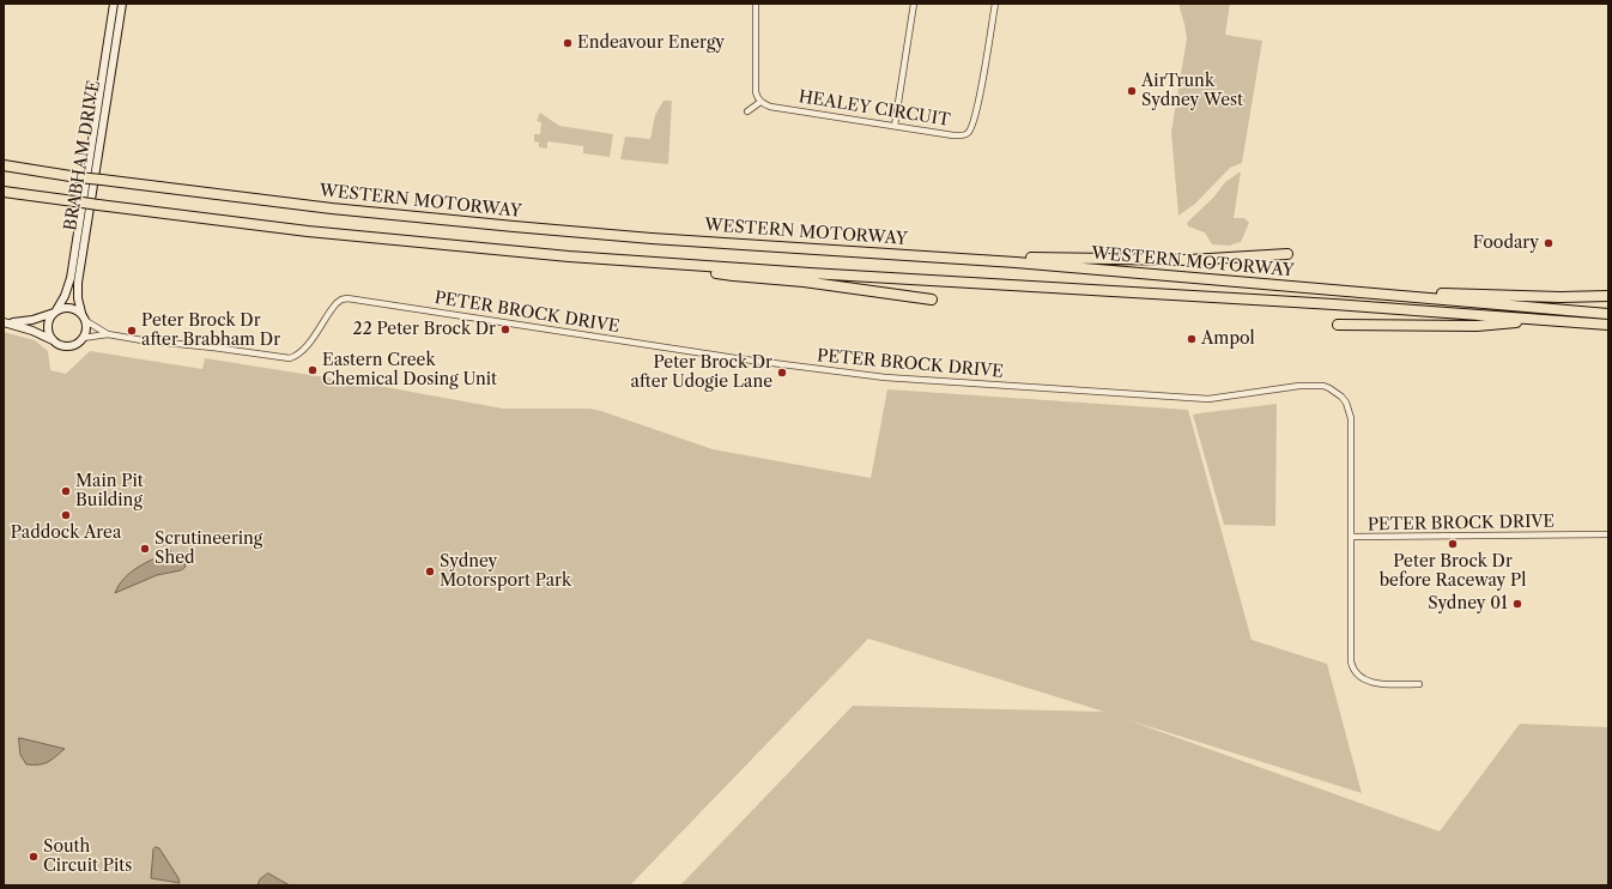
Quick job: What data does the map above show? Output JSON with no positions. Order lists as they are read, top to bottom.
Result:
{
  "streets": {
    "highway": ["WESTERN MOTORWAY"],
    "main road": ["BRABHAM DRIVE"],
    "street": ["HEALEY CIRCUIT", "PETER BROCK DRIVE"]
  },
  "crossings": [
    ["BRABHAM DRIVE", "PETER BROCK DRIVE"]
  ],
  "places": [
    "Endeavour Energy",
    "AirTrunk Sydney West",
    "Foodary",
    "22 Peter Brock Dr",
    "Peter Brock Dr after Brabham Dr",
    "Ampol",
    "Eastern Creek Chemical Dosing Unit",
    "Peter Brock Dr after Udogie Lane",
    "Main Pit Building",
    "Paddock Area",
    "Peter Brock Dr before Raceway Pl",
    "Scrutineering Shed",
    "Sydney Motorsport Park",
    "Sydney 01",
    "South Circuit Pits"
  ]
}
